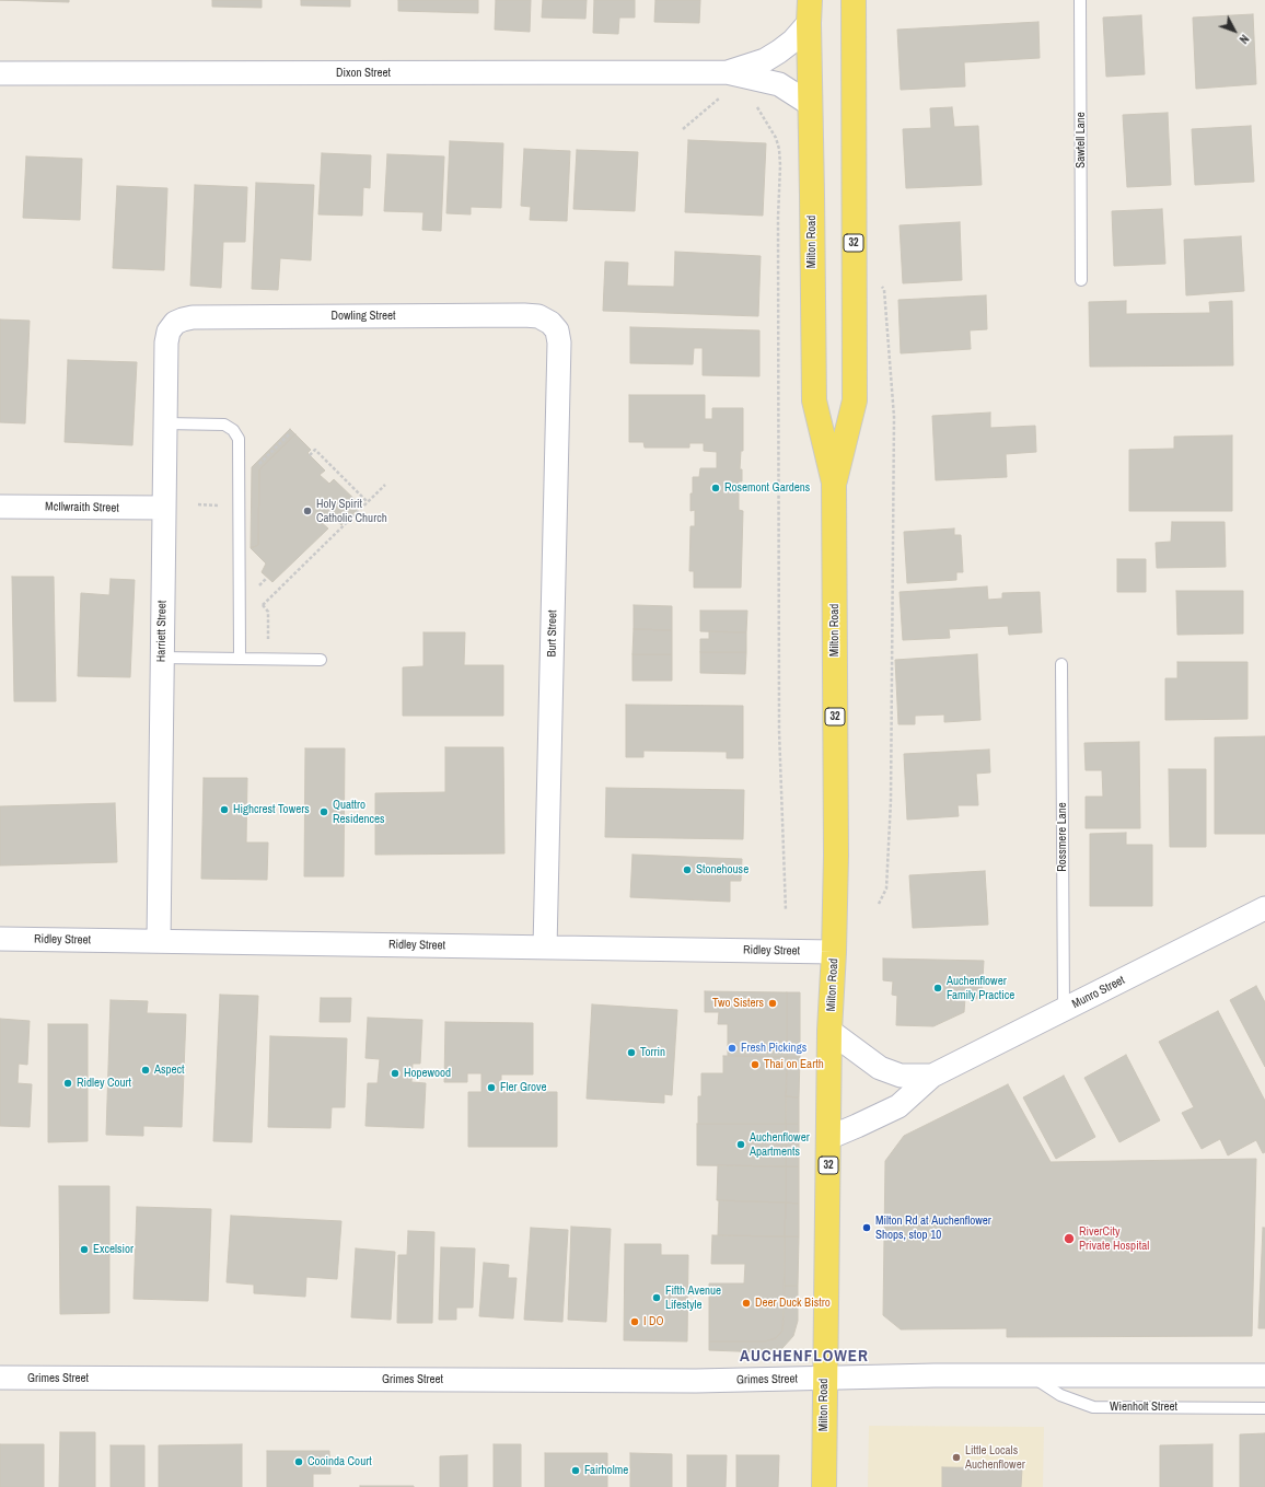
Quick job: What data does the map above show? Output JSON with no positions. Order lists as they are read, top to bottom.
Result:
{
  "streets": {
    "main road": ["Milton Road", "32"],
    "street": [
      "Dixon Street",
      "Dowling Street",
      "McIlwraith Street",
      "Harriett Street",
      "Burt Street",
      "Ridley Street",
      "Munro Street",
      "Grimes Street"
    ],
    "lane": ["Sawtell Lane", "Rossmere Lane", "Wienholt Street"]
  },
  "crossings": [
    ["Dixon Street", "Milton Road"],
    ["Milton Road", "Ridley Street"],
    ["Milton Road", "Munro Street"],
    ["Milton Road", "Grimes Street"],
    ["Dowling Street", "Harriett Street"],
    ["Dowling Street", "Burt Street"],
    ["McIlwraith Street", "Harriett Street"],
    ["Harriett Street", "Ridley Street"],
    ["Burt Street", "Ridley Street"],
    ["Rossmere Lane", "Munro Street"]
  ],
  "districts": ["AUCHENFLOWER"],
  "places": [
    "Rosemont Gardens",
    "Holy Spirit Catholic Church",
    "Highcrest Towers",
    "Quattro Residences",
    "Stonehouse",
    "Auchenflower Family Practice",
    "Two Sisters",
    "Fresh Pickings",
    "Torrin",
    "Thai on Earth",
    "Aspect",
    "Hopewood",
    "Ridley Court",
    "Fler Grove",
    "Auchenflower Apartments",
    "Milton Rd at Auchenflower Shops, stop 10",
    "RiverCity Private Hospital",
    "Excelsior",
    "Fifth Avenue Lifestyle",
    "Deer Duck Bistro",
    "I DO",
    "Little Locals Auchenflower",
    "Cooinda Court",
    "Fairholme"
  ],
  "north": "bottom right"
}
